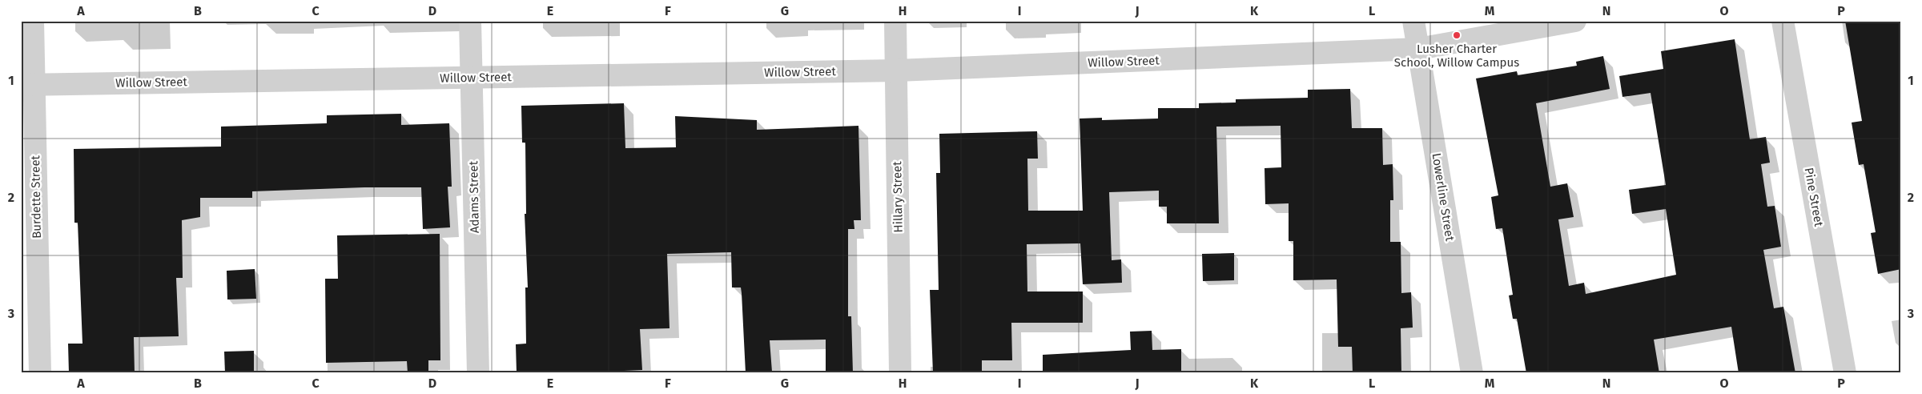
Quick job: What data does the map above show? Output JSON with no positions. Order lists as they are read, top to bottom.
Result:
{
  "streets": {
    "street": [
      "Willow Street",
      "Burdette Street",
      "Adams Street",
      "Hillary Street",
      "Lowerline Street",
      "Pine Street"
    ]
  },
  "crossings": [
    ["Willow Street", "Burdette Street"],
    ["Willow Street", "Adams Street"],
    ["Willow Street", "Hillary Street"],
    ["Willow Street", "Lowerline Street"]
  ],
  "places": ["Lusher Charter School, Willow Campus"],
  "grid": {
    "columns": [
      "A",
      "B",
      "C",
      "D",
      "E",
      "F",
      "G",
      "H",
      "I",
      "J",
      "K",
      "L",
      "M",
      "N",
      "O",
      "P"
    ],
    "rows": ["1", "2", "3"]
  }
}
